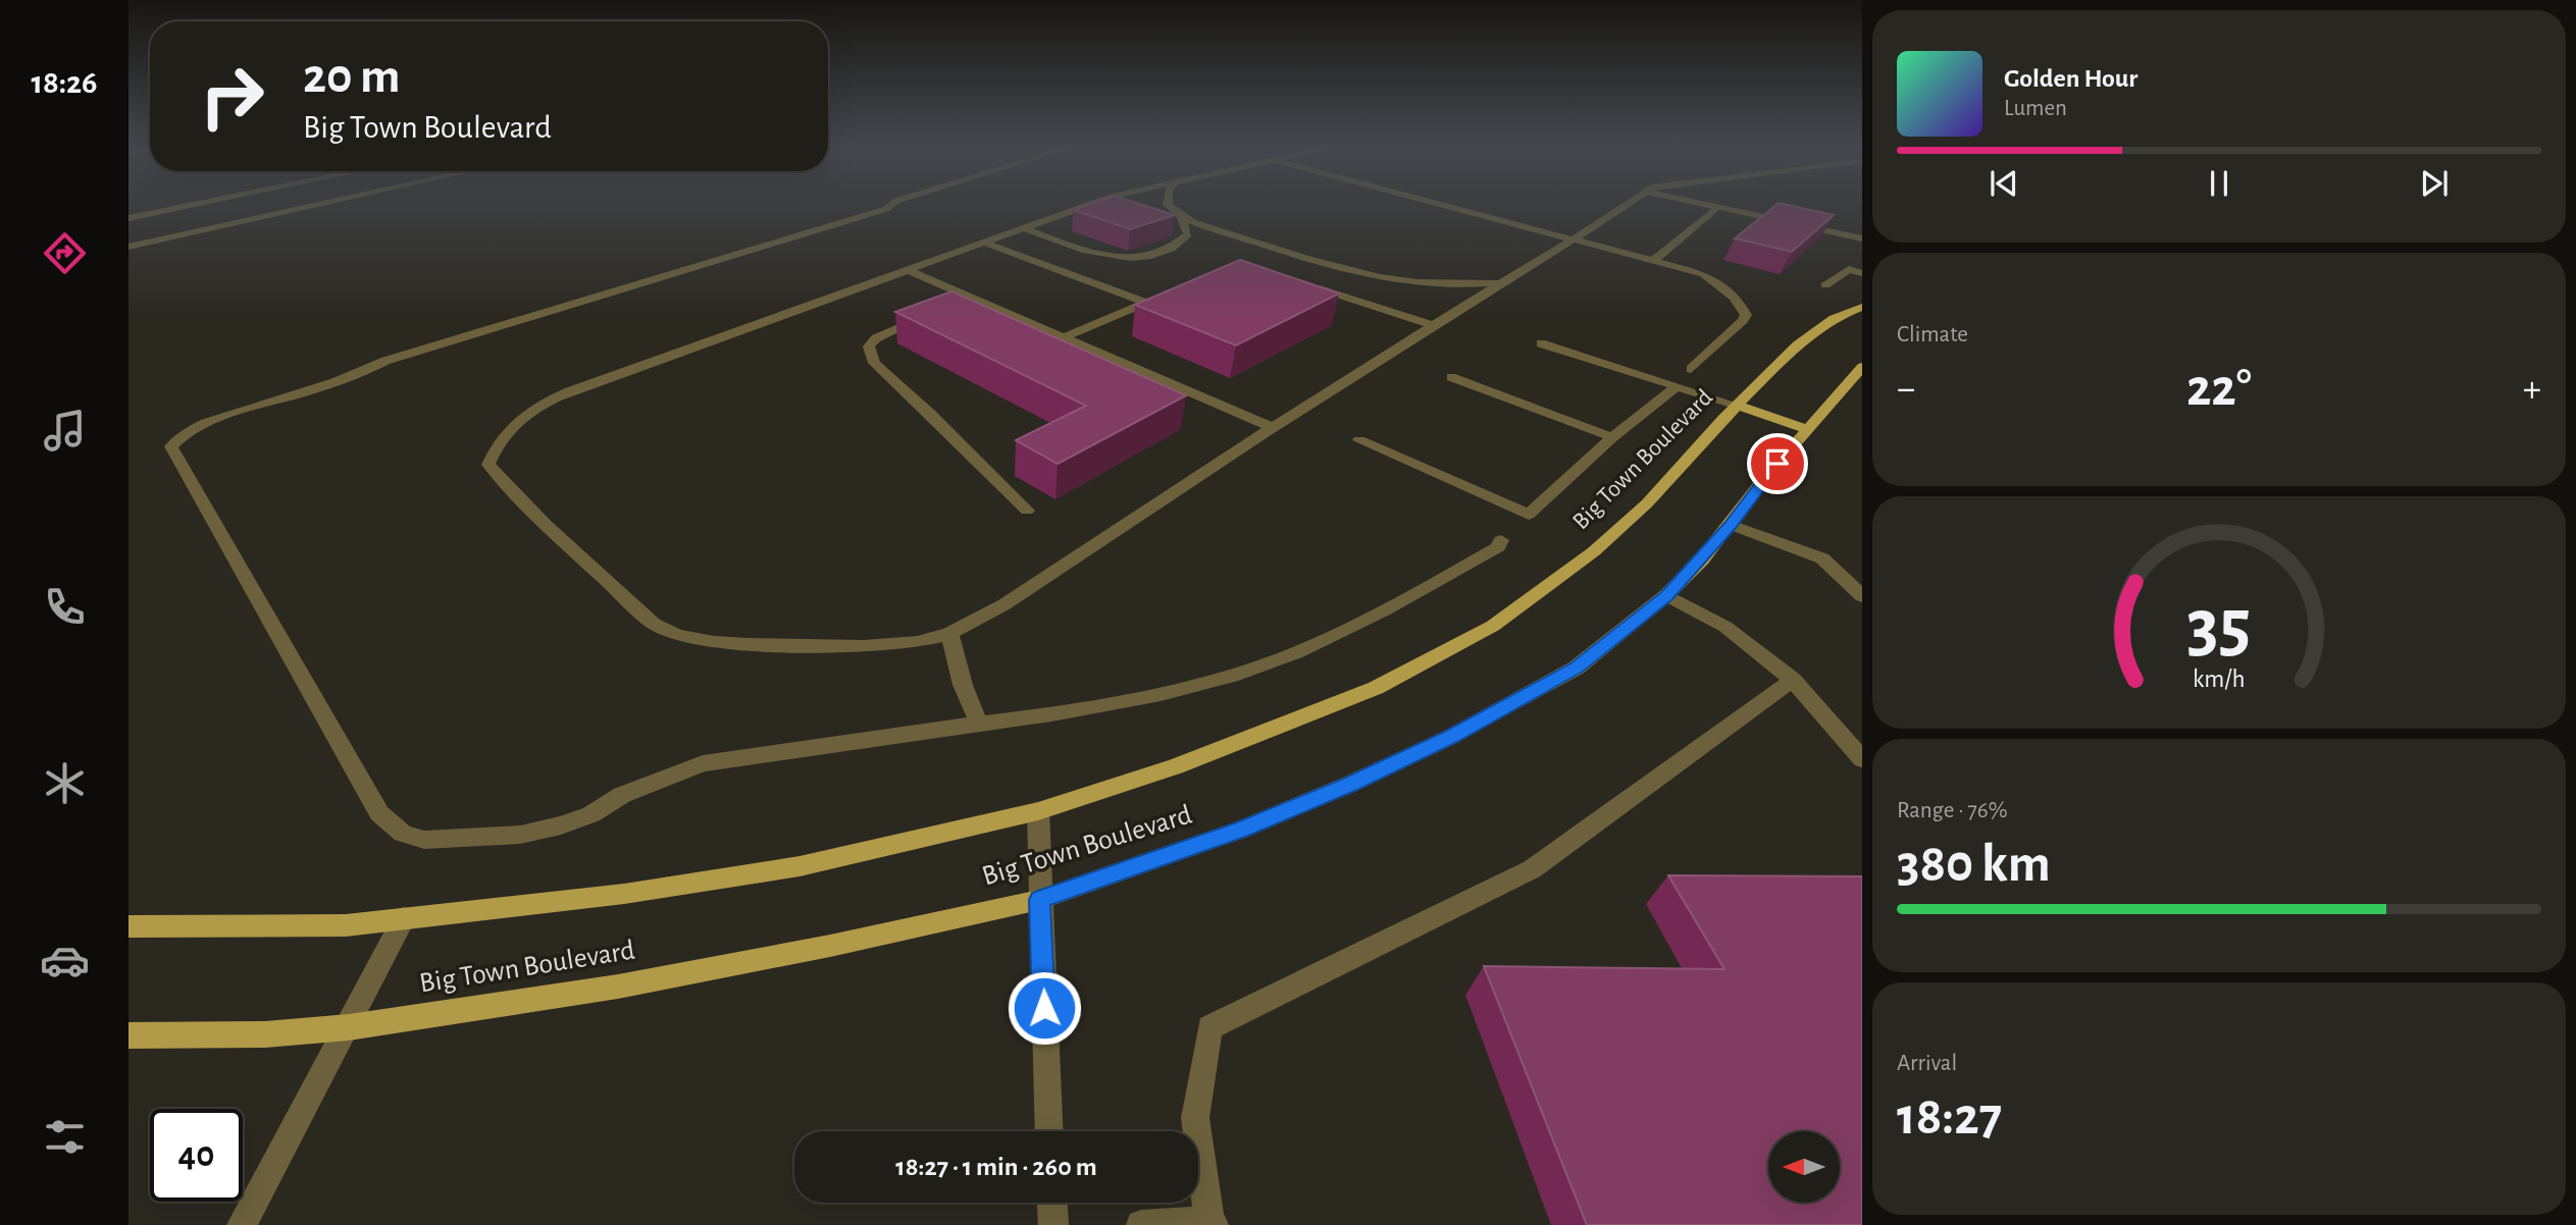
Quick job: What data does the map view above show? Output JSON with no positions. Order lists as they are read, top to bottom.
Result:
{
  "streets": {
    "main road": ["Big Town Boulevard"]
  },
  "north": "left",
  "page": {
    "tabs": "18:26",
    "turn": ["20 m", "Big Town Boulevard"],
    "song": ["Golden Hour", "Lumen"],
    "tile": [
      "Climate",
      ["Range · 76%", "380 km"],
      ["Arrival", "18:27"]
    ],
    "heat": ["−", "22°", "+"],
    "limit": "40",
    "trip": "18:27 · 1 min · 260 m",
    "gauge": ["35", "km/h"]
  }
}
